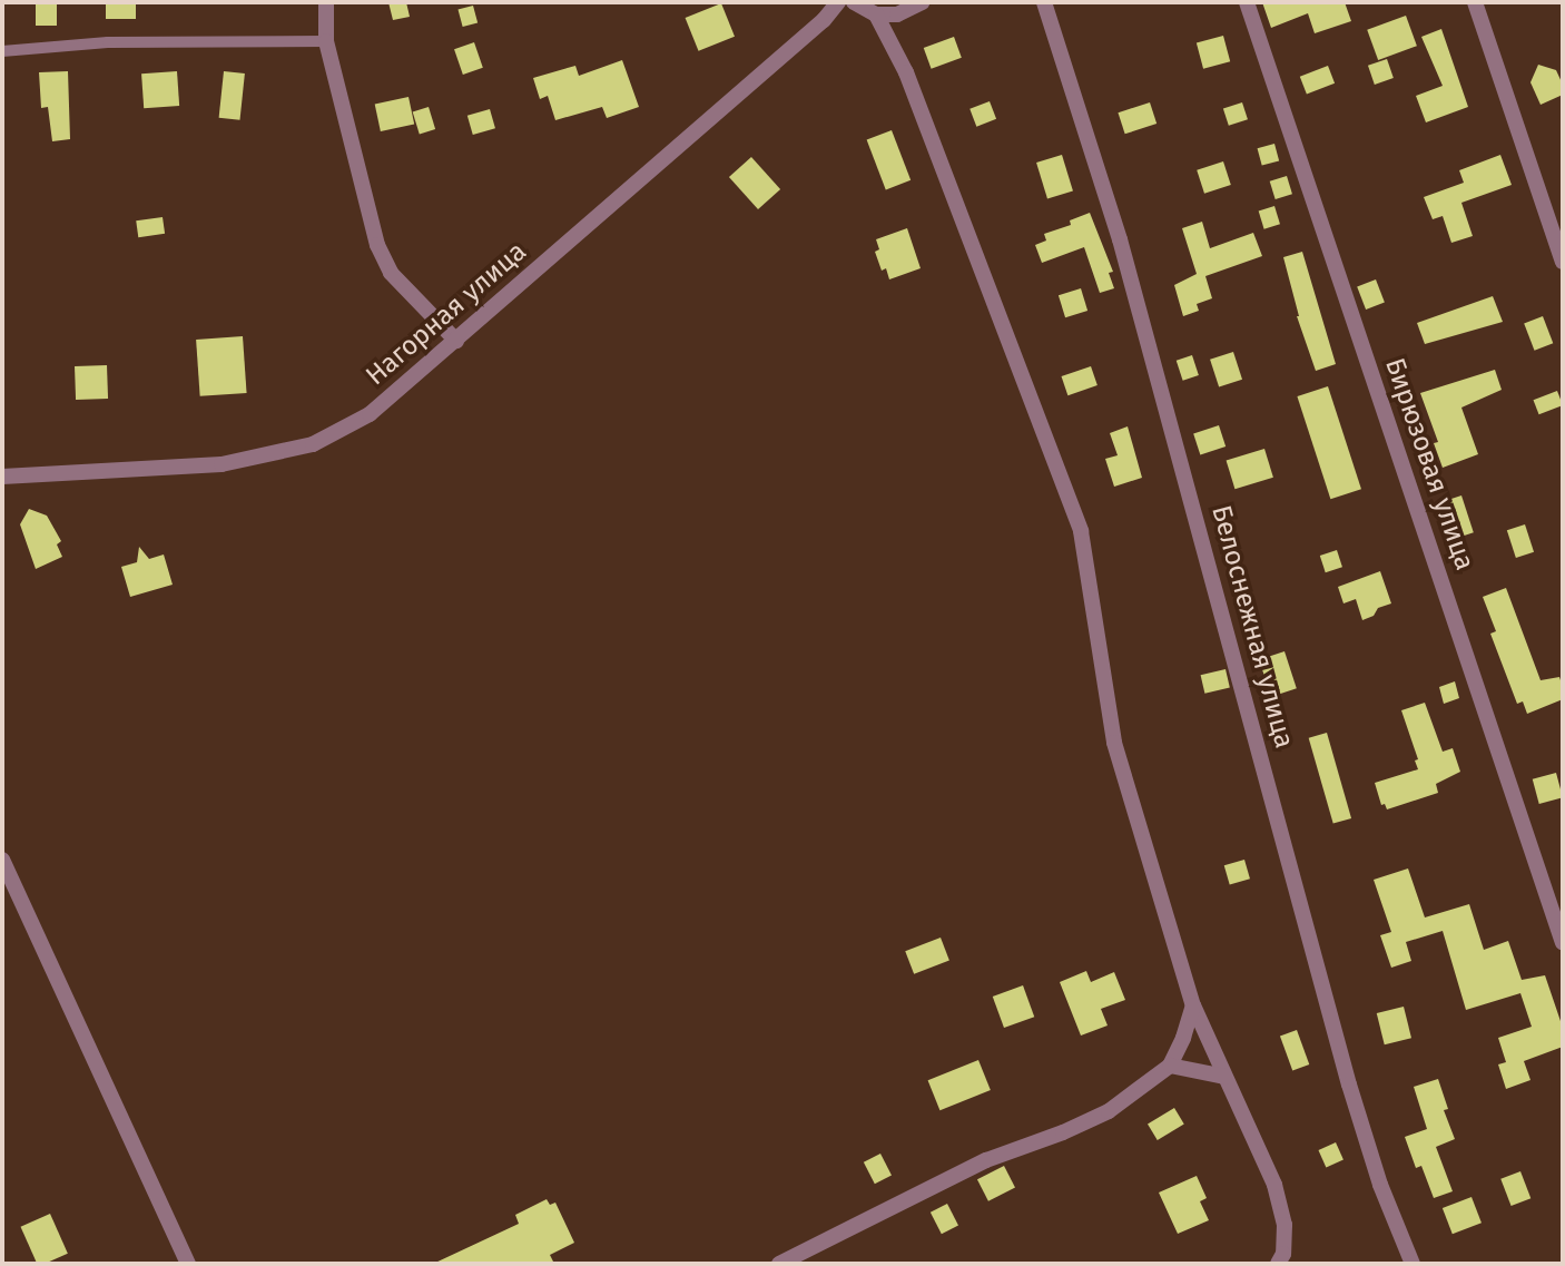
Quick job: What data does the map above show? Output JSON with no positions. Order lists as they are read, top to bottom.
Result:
{
  "streets": {
    "street": ["Нагорная улица", "Бирюзовая улица", "Белоснежная улица"]
  }
}
